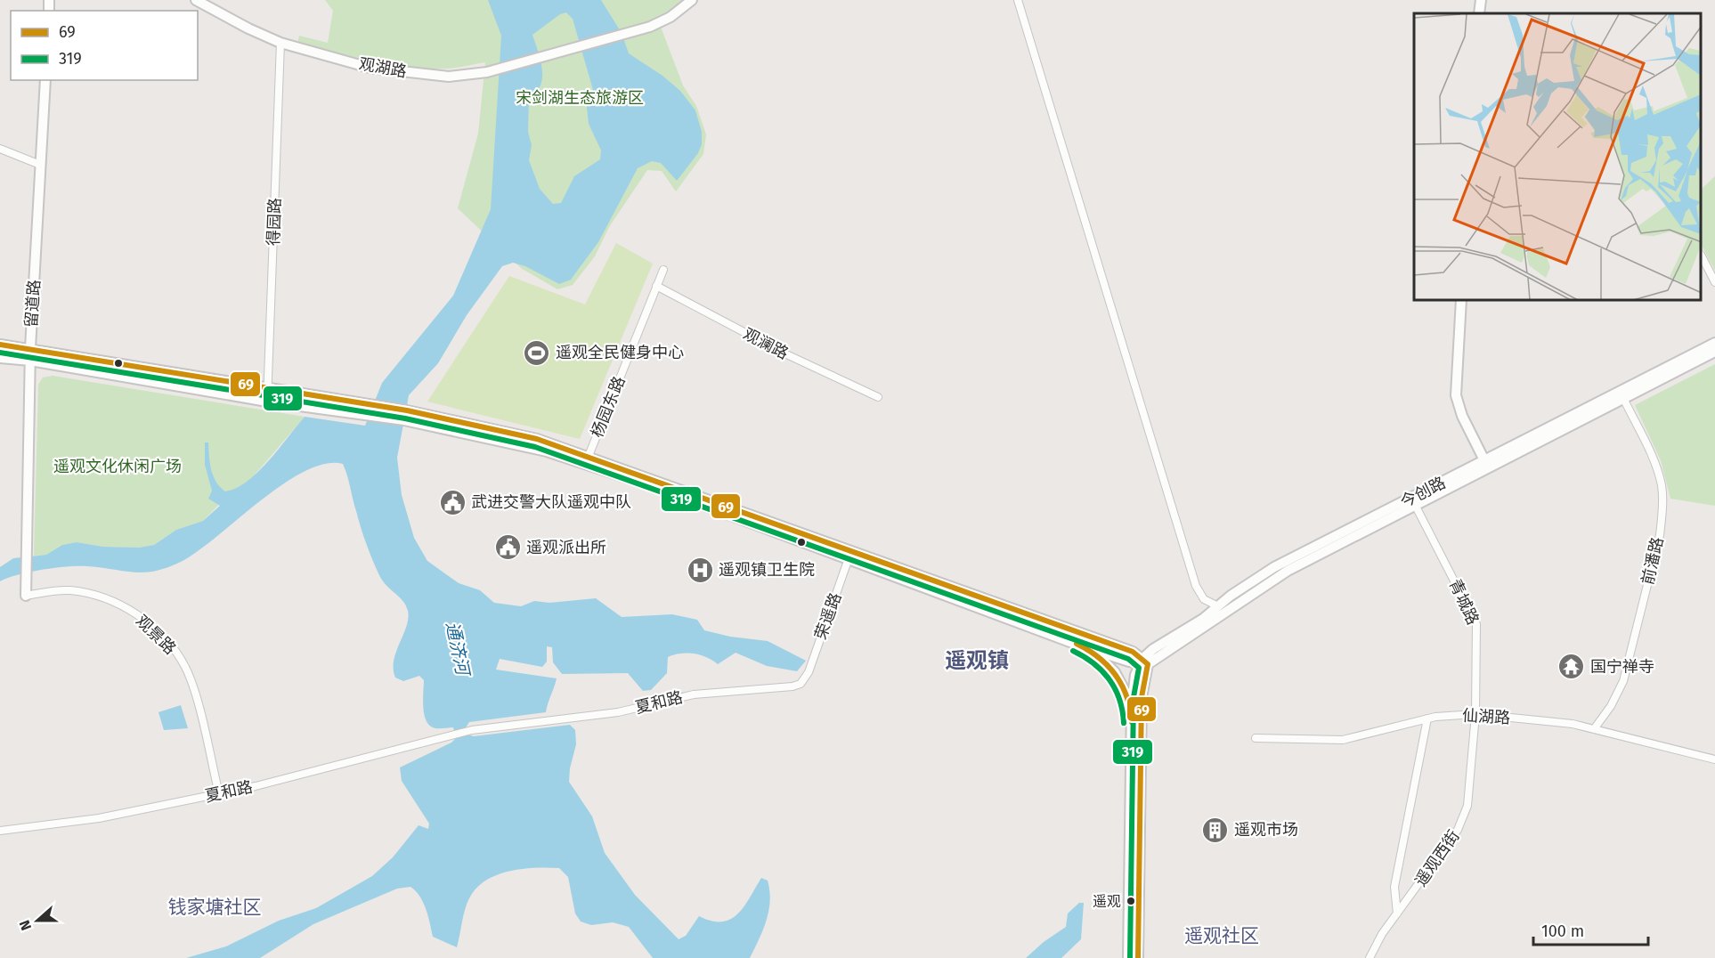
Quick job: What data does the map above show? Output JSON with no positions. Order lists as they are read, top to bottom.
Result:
{
  "streets": {
    "main road": ["观湖路", "留道路", "今创路"],
    "street": [
      "得园路",
      "观澜路",
      "杨园东路",
      "前潘路",
      "青城路",
      "荣遥路",
      "观景路",
      "夏和路",
      "仙湖路",
      "遥观西街"
    ]
  },
  "crossings": [
    ["观湖路", "得园路"],
    ["留道路", "观景路"],
    ["观澜路", "杨园东路"],
    ["今创路", "前潘路"],
    ["今创路", "青城路"],
    ["前潘路", "仙湖路"],
    ["青城路", "仙湖路"],
    ["青城路", "遥观西街"],
    ["荣遥路", "夏和路"],
    ["观景路", "夏和路"],
    ["仙湖路", "遥观西街"]
  ],
  "districts": ["遥观镇", "钱家塘社区", "遥观社区"],
  "water": ["通济河"],
  "parks": ["宋剑湖生态旅游区", "遥观文化休闲广场"],
  "places": {
    "sports": ["遥观全民健身中心"],
    "public building": ["武进交警大队遥观中队", "遥观派出所"],
    "hospital": ["遥观镇卫生院"],
    "temple": ["国宁禅寺"],
    "building": ["遥观市场"],
    "other": ["遥观"]
  },
  "lines": ["transit line 69", "transit line 319"],
  "legend": ["69", "319"],
  "scale_bar": "100 m",
  "north": "left"
}
